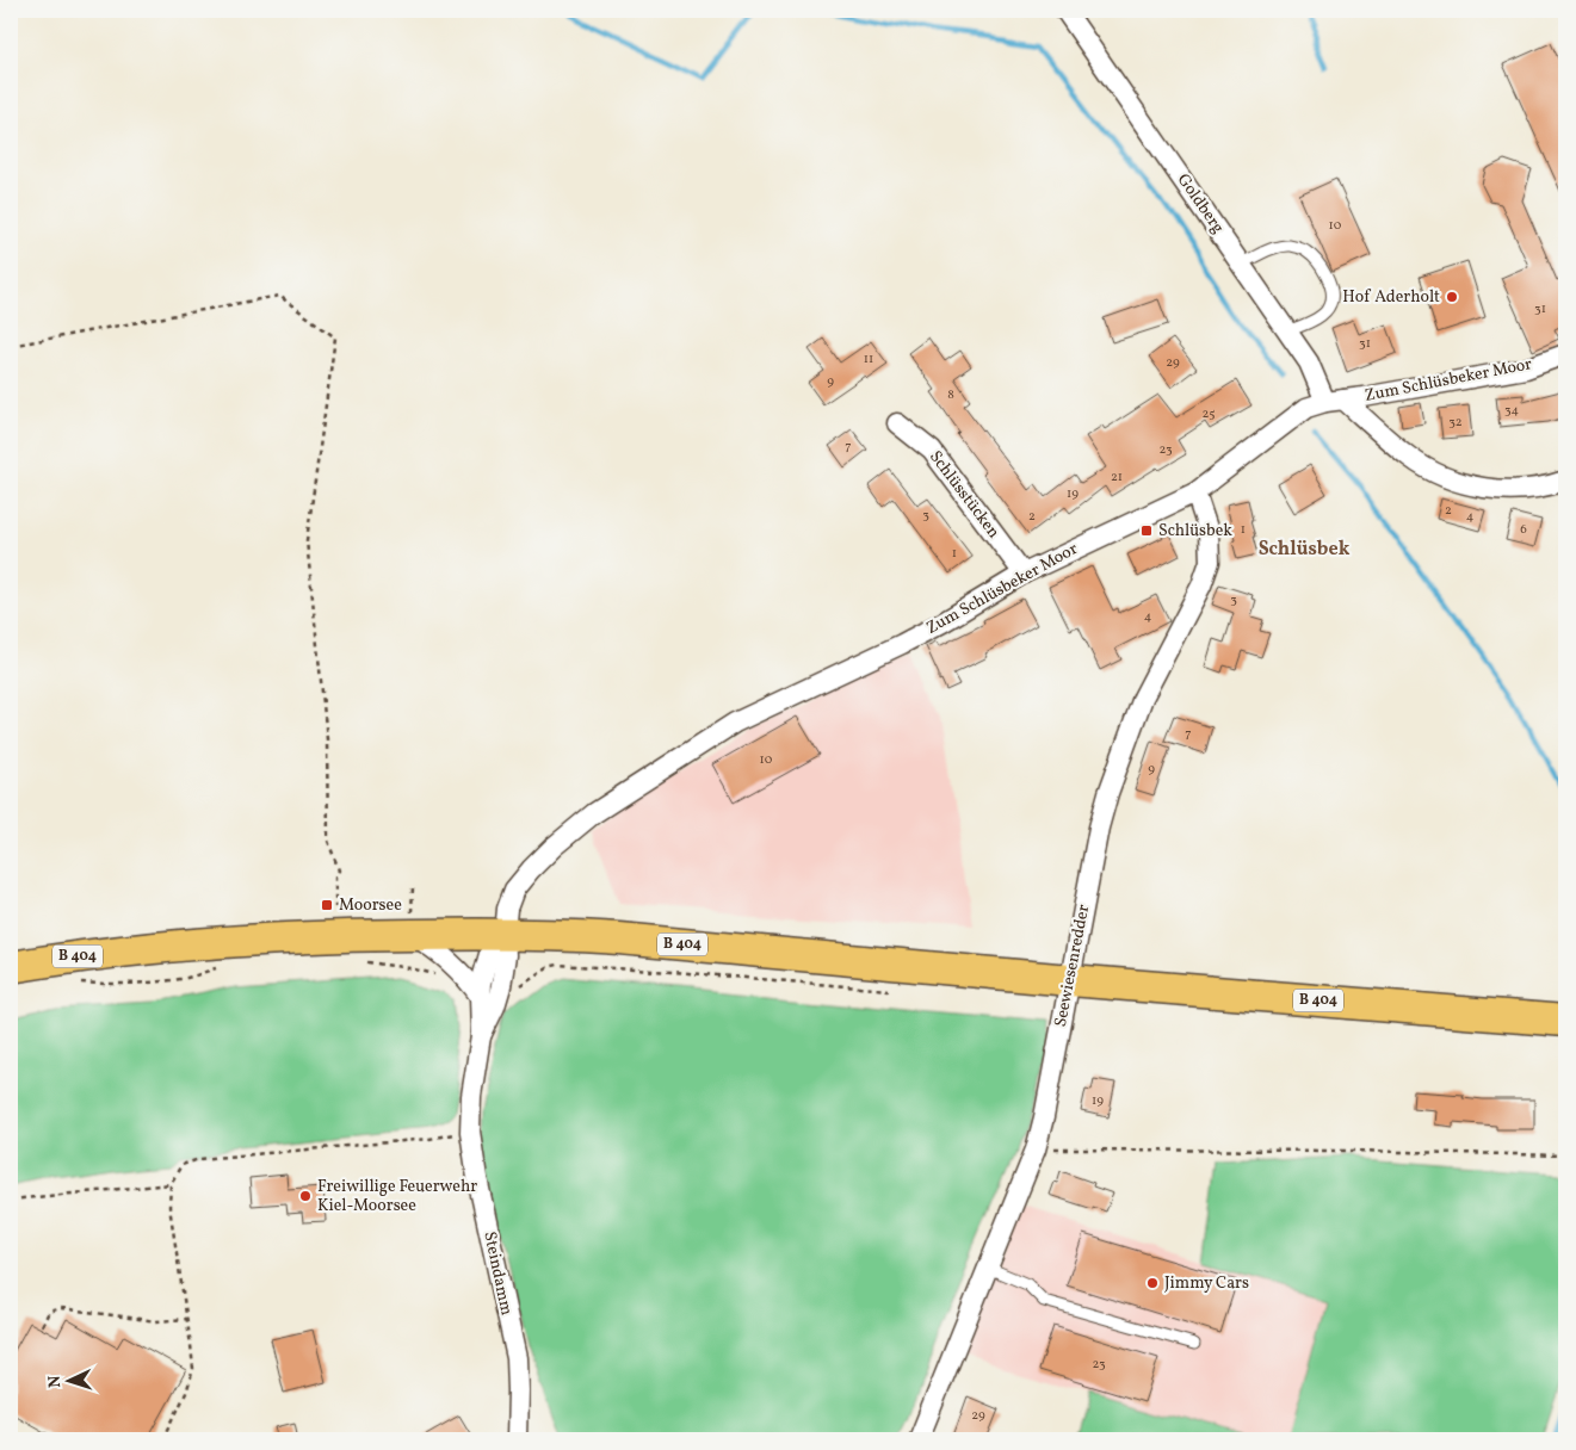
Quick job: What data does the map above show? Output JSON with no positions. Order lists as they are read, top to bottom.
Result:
{
  "streets": {
    "main road": ["B 404"],
    "street": [
      "Goldberg",
      "Zum Schlüsbeker Moor",
      "Schlüsstücken",
      "Seewiesenredder",
      "Steindamm"
    ]
  },
  "crossings": [
    ["Goldberg", "Zum Schlüsbeker Moor"],
    ["Zum Schlüsbeker Moor", "Schlüsstücken"],
    ["Zum Schlüsbeker Moor", "B 404"],
    ["Zum Schlüsbeker Moor", "Seewiesenredder"],
    ["Zum Schlüsbeker Moor", "Steindamm"],
    ["B 404", "Seewiesenredder"],
    ["B 404", "Steindamm"]
  ],
  "districts": ["Schlüsbek"],
  "places": {
    "other": ["Hof Aderholt", "Freiwillige Feuerwehr Kiel-Moorsee", "Jimmy Cars"],
    "transit": ["Schlüsbek", "Moorsee"]
  },
  "house_numbers": [
    "10",
    "31",
    "31",
    "11",
    "29",
    "9",
    "8",
    "34",
    "25",
    "32",
    "7",
    "23",
    "21",
    "19",
    "2",
    "3",
    "2",
    "4",
    "1",
    "6",
    "1",
    "3",
    "4",
    "7",
    "10",
    "9",
    "19",
    "23",
    "29"
  ],
  "north": "left"
}
